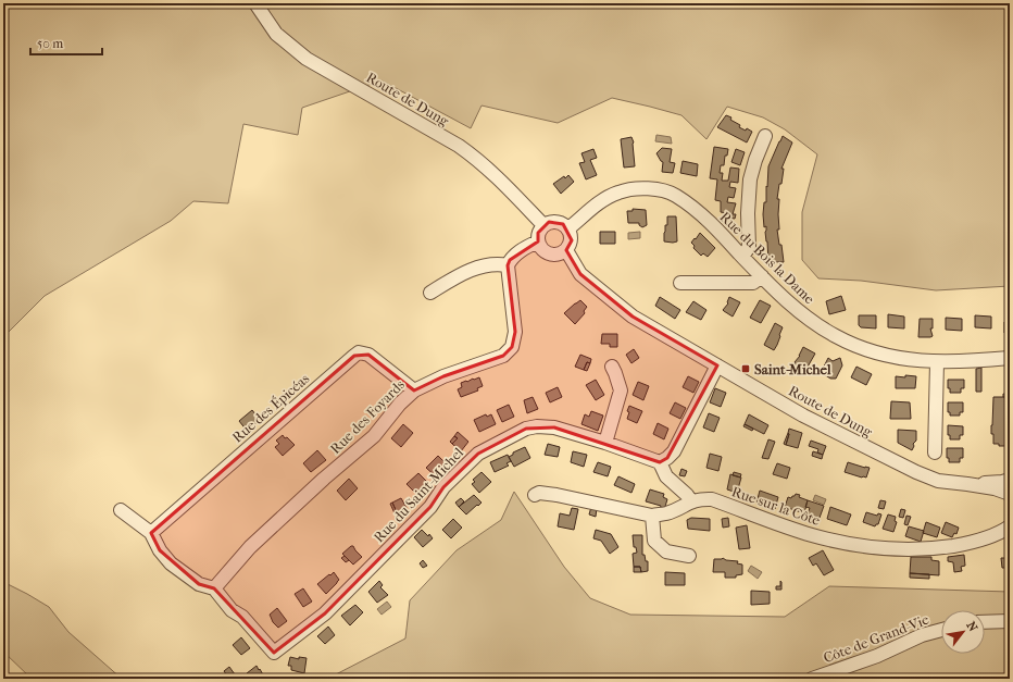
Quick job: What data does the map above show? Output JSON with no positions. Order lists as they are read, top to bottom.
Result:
{
  "streets": {
    "street": [
      "Route de Dung",
      "Rue du Bois la Dame",
      "Rue des Épicéas",
      "Rue des Foyards",
      "Rue du Saint-Michel",
      "Rue sur la Côte",
      "Côte de Grand-Vie"
    ]
  },
  "crossings": [
    ["Route de Dung", "Rue du Bois la Dame"],
    ["Rue des Épicéas", "Rue des Foyards"],
    ["Rue des Foyards", "Rue du Saint-Michel"]
  ],
  "places": {
    "transit": ["Saint-Michel"]
  },
  "scale_bar": "50 m",
  "north": "top right"
}
